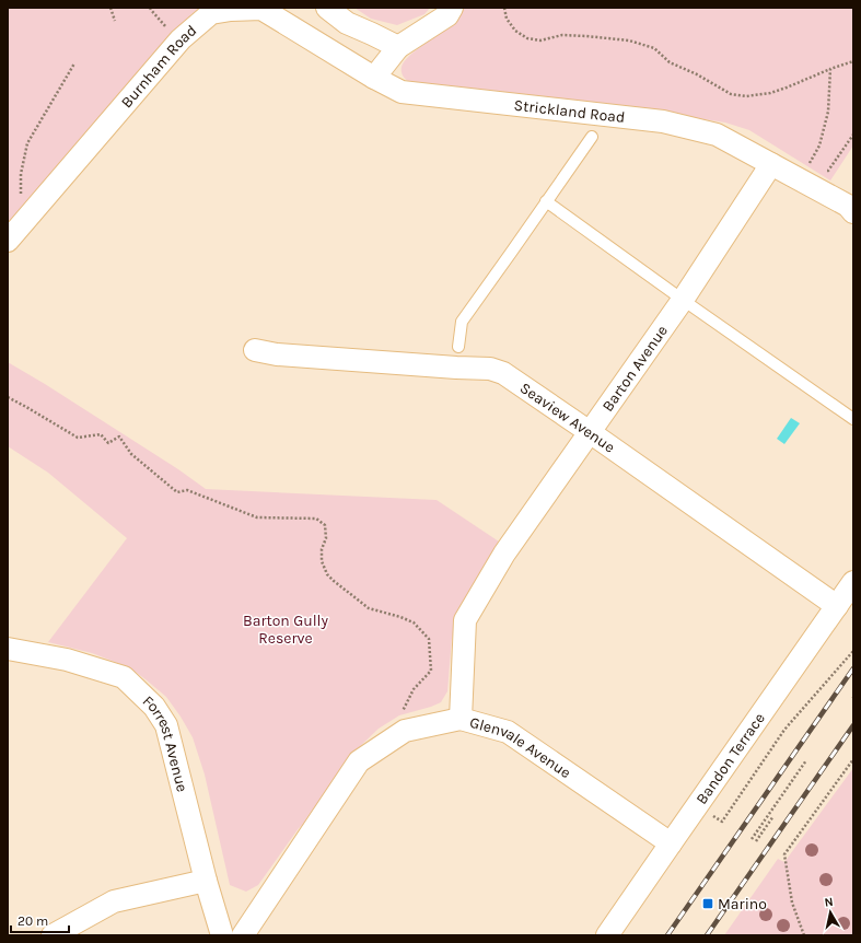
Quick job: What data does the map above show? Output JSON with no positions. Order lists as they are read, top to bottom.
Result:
{
  "streets": {
    "street": [
      "Burnham Road",
      "Strickland Road",
      "Barton Avenue",
      "Seaview Avenue",
      "Forrest Avenue",
      "Glenvale Avenue",
      "Bandon Terrace"
    ]
  },
  "crossings": [
    ["Burnham Road", "Strickland Road"],
    ["Strickland Road", "Barton Avenue"],
    ["Barton Avenue", "Seaview Avenue"],
    ["Barton Avenue", "Glenvale Avenue"],
    ["Seaview Avenue", "Bandon Terrace"],
    ["Glenvale Avenue", "Bandon Terrace"]
  ],
  "parks": ["Barton Gully Reserve"],
  "places": {
    "transit": ["Marino"]
  },
  "scale_bar": "20 m",
  "north": "top"
}
